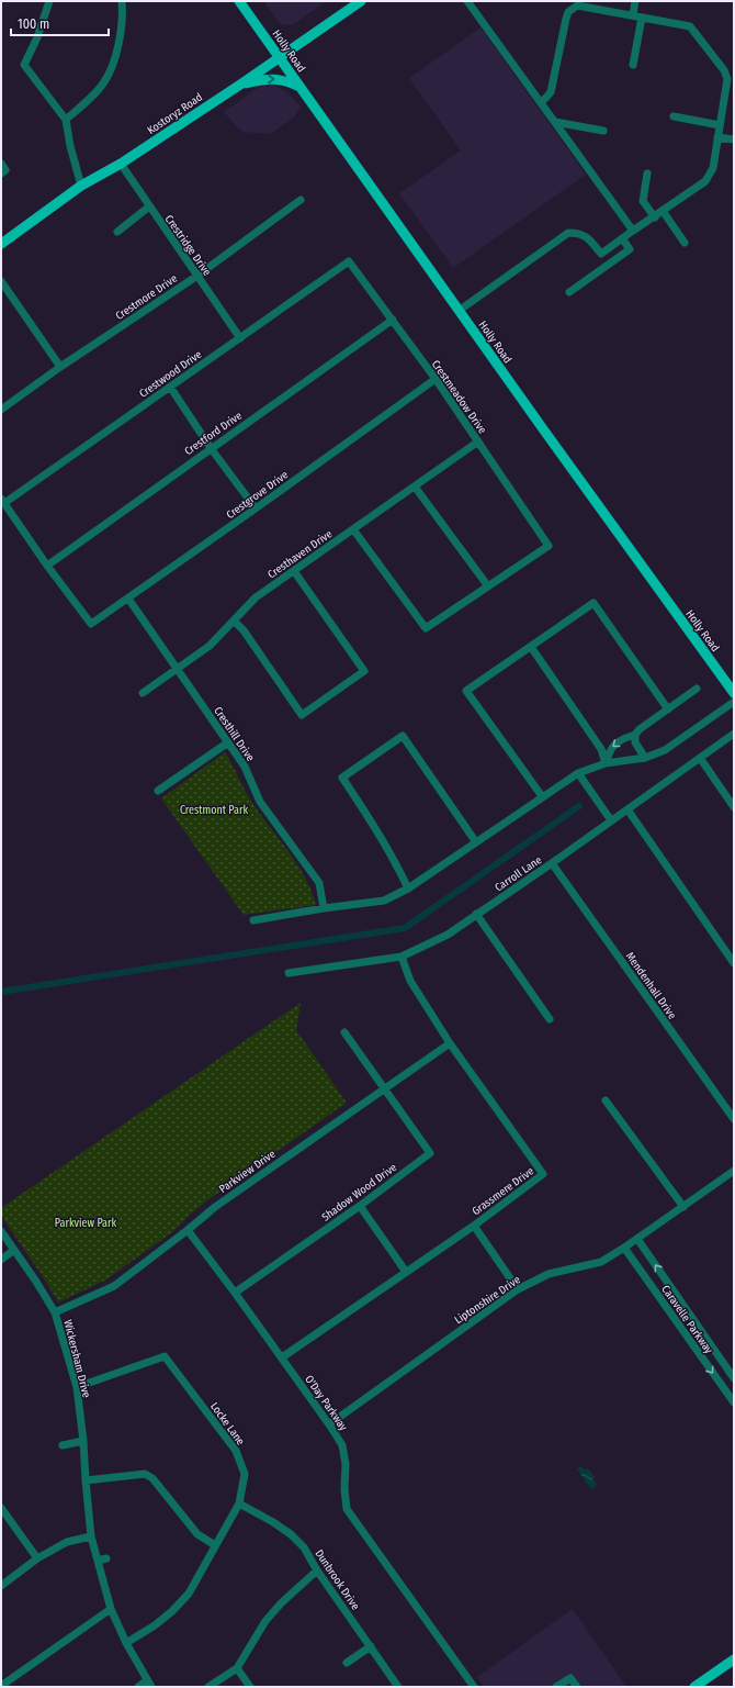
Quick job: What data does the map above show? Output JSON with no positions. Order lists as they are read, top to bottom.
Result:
{
  "streets": {
    "main road": ["Holly Road", "Kostoryz Road"],
    "street": [
      "Crestridge Drive",
      "Crestmore Drive",
      "Crestwood Drive",
      "Crestmeadow Drive",
      "Crestford Drive",
      "Crestgrove Drive",
      "Cresthaven Drive",
      "Cresthill Drive",
      "Carroll Lane",
      "Mendenhall Drive",
      "Parkview Drive",
      "Grassmere Drive",
      "Shadow Wood Drive",
      "Liptonshire Drive",
      "Caravelle Parkway",
      "Wickersham Drive",
      "O'Day Parkway",
      "Locke Lane",
      "Dunbrook Drive"
    ]
  },
  "crossings": [
    ["Holly Road", "Kostoryz Road"],
    ["Kostoryz Road", "Crestridge Drive"],
    ["Crestridge Drive", "Crestmore Drive"],
    ["Crestridge Drive", "Crestwood Drive"],
    ["Crestwood Drive", "Crestmeadow Drive"],
    ["Crestmeadow Drive", "Crestford Drive"],
    ["Crestmeadow Drive", "Crestgrove Drive"],
    ["Crestmeadow Drive", "Cresthaven Drive"],
    ["Crestford Drive", "Crestgrove Drive"],
    ["Crestgrove Drive", "Cresthill Drive"],
    ["Cresthaven Drive", "Cresthill Drive"],
    ["Carroll Lane", "Mendenhall Drive"],
    ["Carroll Lane", "Grassmere Drive"],
    ["Parkview Drive", "Grassmere Drive"],
    ["Parkview Drive", "Shadow Wood Drive"],
    ["Parkview Drive", "Wickersham Drive"],
    ["Parkview Drive", "O'Day Parkway"],
    ["Grassmere Drive", "O'Day Parkway"],
    ["Shadow Wood Drive", "O'Day Parkway"],
    ["Liptonshire Drive", "Caravelle Parkway"],
    ["Liptonshire Drive", "O'Day Parkway"],
    ["Wickersham Drive", "Locke Lane"],
    ["Locke Lane", "Dunbrook Drive"]
  ],
  "parks": ["Crestmont Park", "Parkview Park"],
  "scale_bar": "100 m"
}
